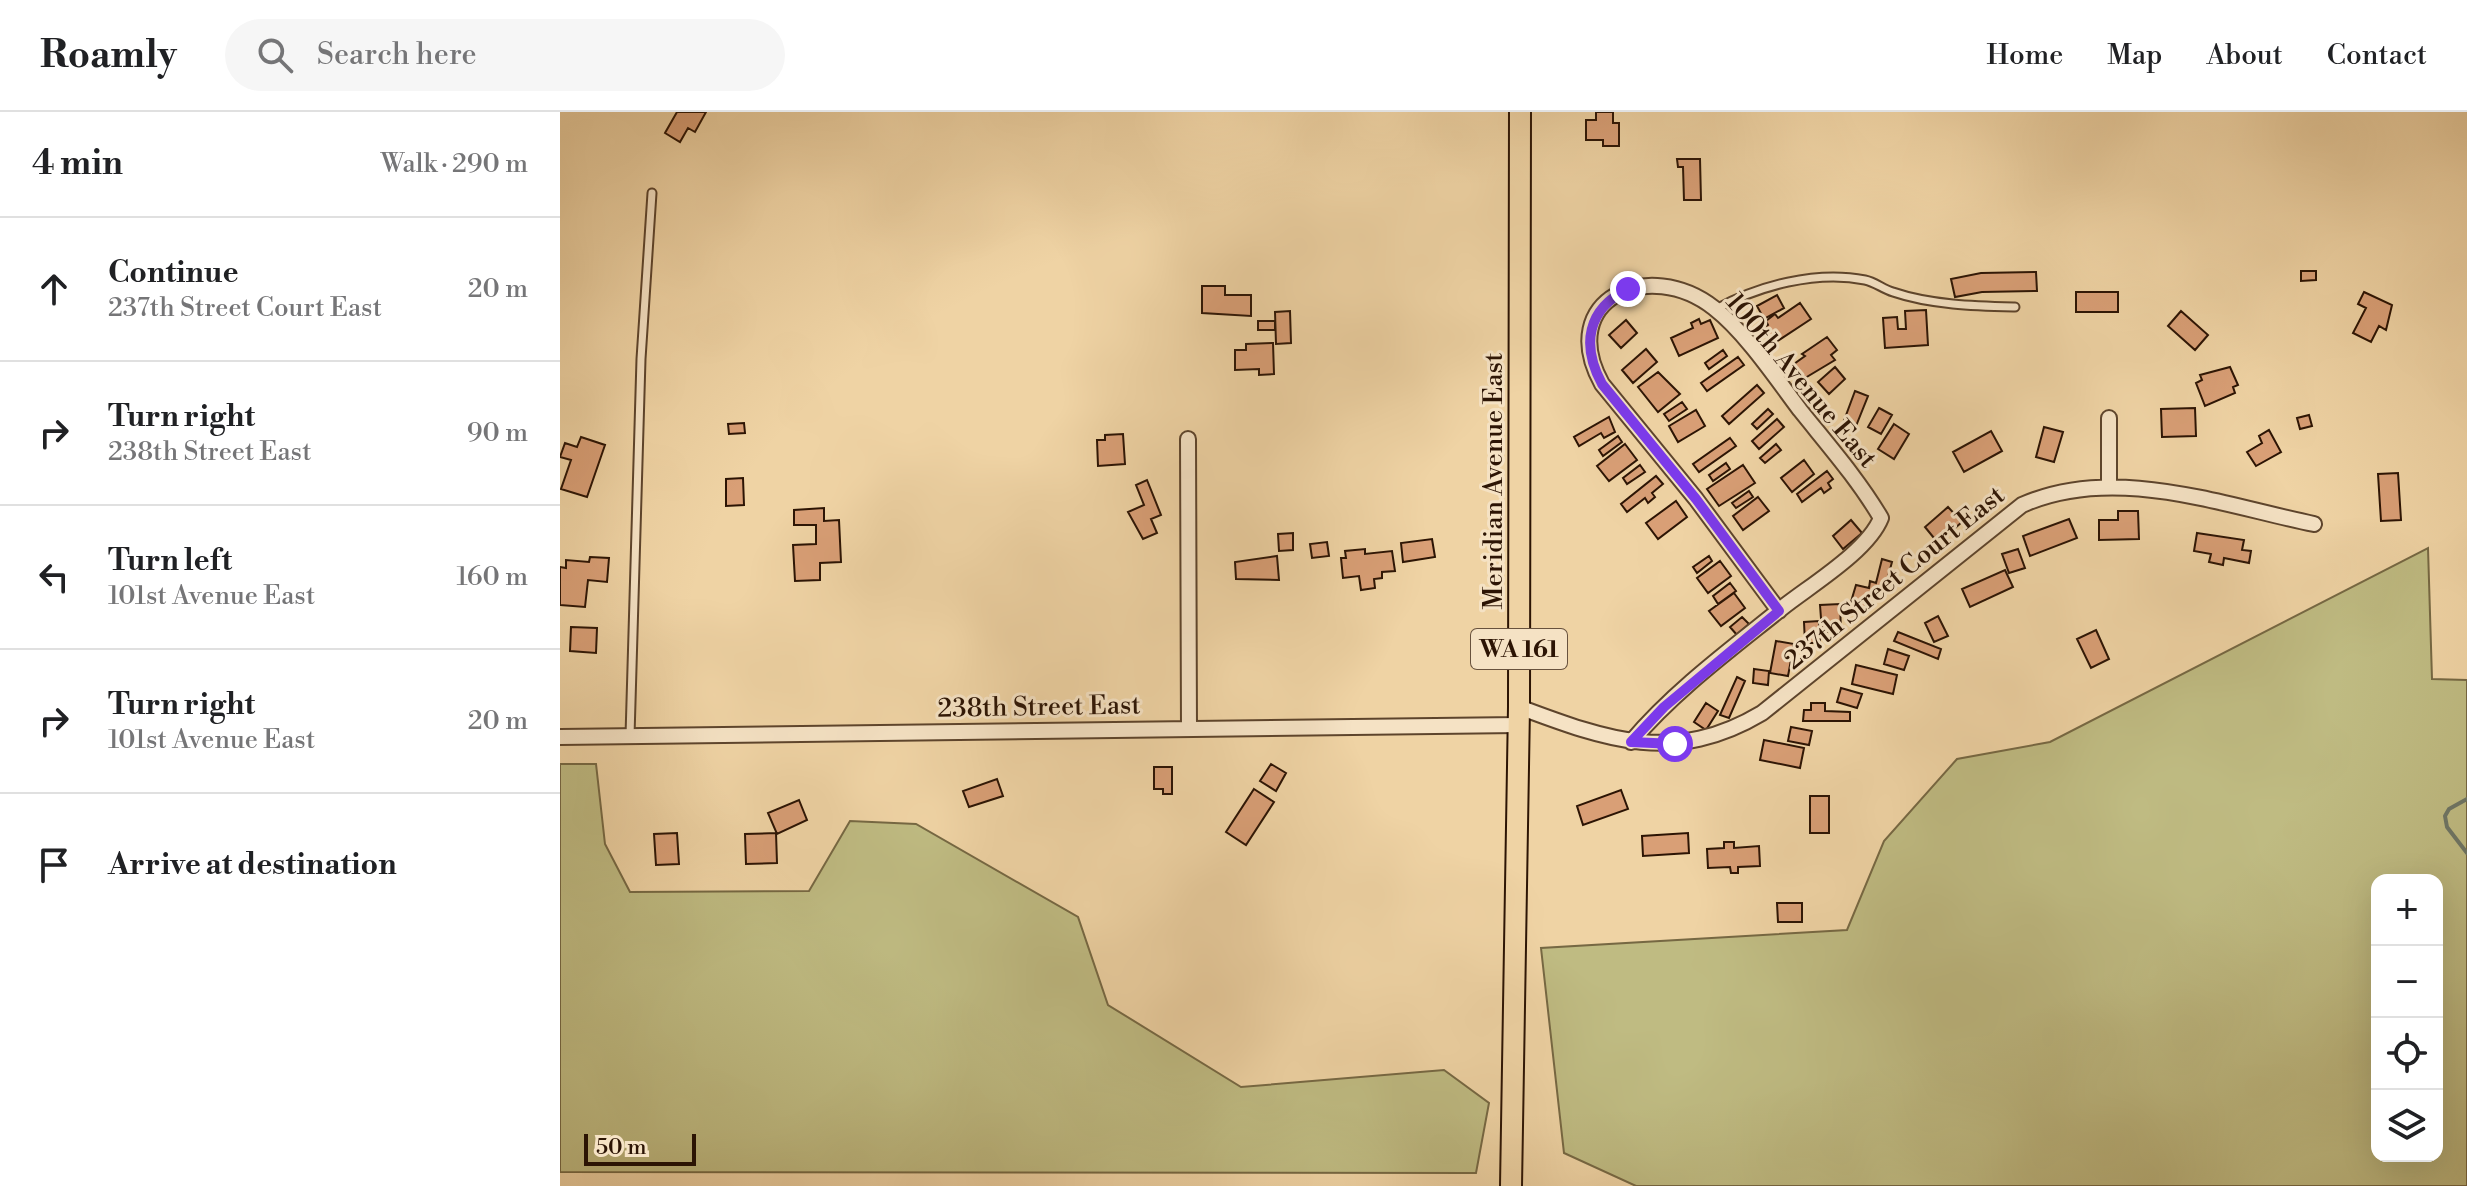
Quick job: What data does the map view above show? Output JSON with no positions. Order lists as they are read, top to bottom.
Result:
{
  "streets": {
    "main road": ["Meridian Avenue East", "WA 161"],
    "street": ["100th Avenue East", "237th Street Court East", "238th Street East"]
  },
  "crossings": [
    ["Meridian Avenue East", "237th Street Court East"],
    ["Meridian Avenue East", "238th Street East"],
    ["237th Street Court East", "238th Street East"]
  ],
  "scale_bar": "50 m",
  "page": {
    "header": "Roamly",
    "search": "Search here",
    "nav": [
      "Home",
      "Map",
      "About",
      "Contact"
    ],
    "heading": ["4 min", "Walk · 290 m"],
    "list": [
      ["Continue", "237th Street Court East", "20 m"],
      ["Turn right", "238th Street East", "90 m"],
      ["Turn left", "101st Avenue East", "160 m"],
      ["Turn right", "101st Avenue East", "20 m"],
      "Arrive at destination"
    ],
    "map_buttons": ["+", "−"],
    "scale": "50 m"
  }
}
